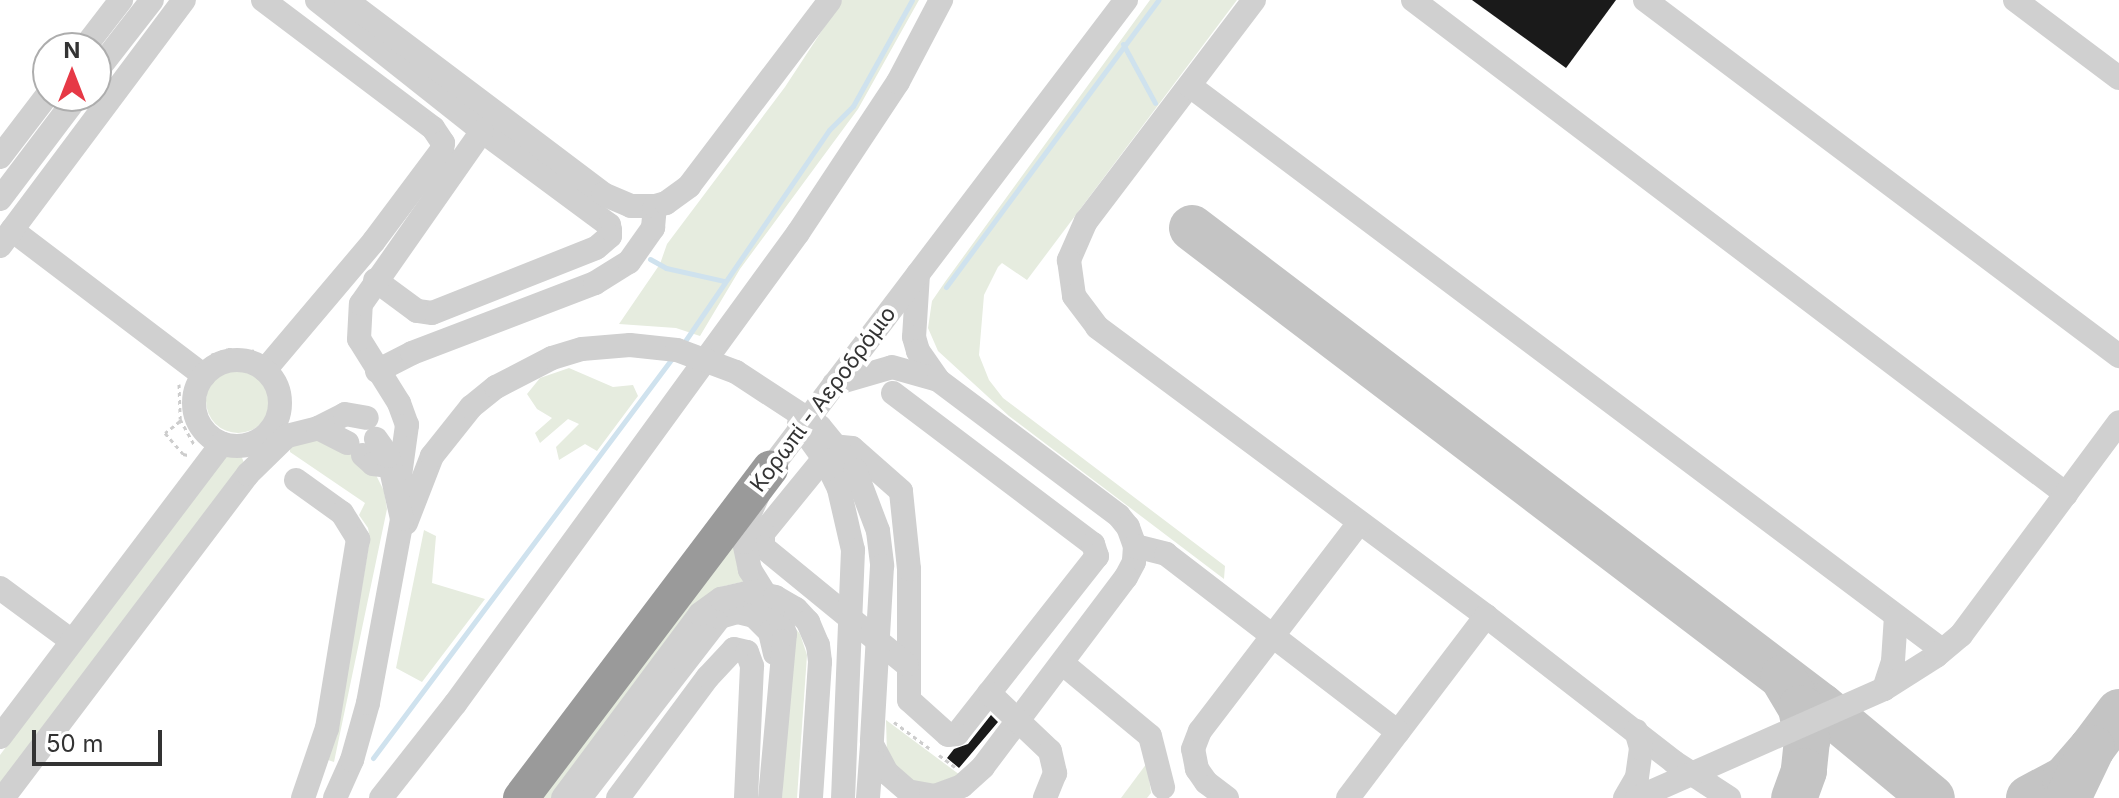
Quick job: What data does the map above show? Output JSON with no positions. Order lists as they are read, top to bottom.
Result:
{
  "streets": {
    "highway": ["Κορωπί - Αεροδρόμιο"]
  },
  "scale_bar": "50 m",
  "north": "top"
}
